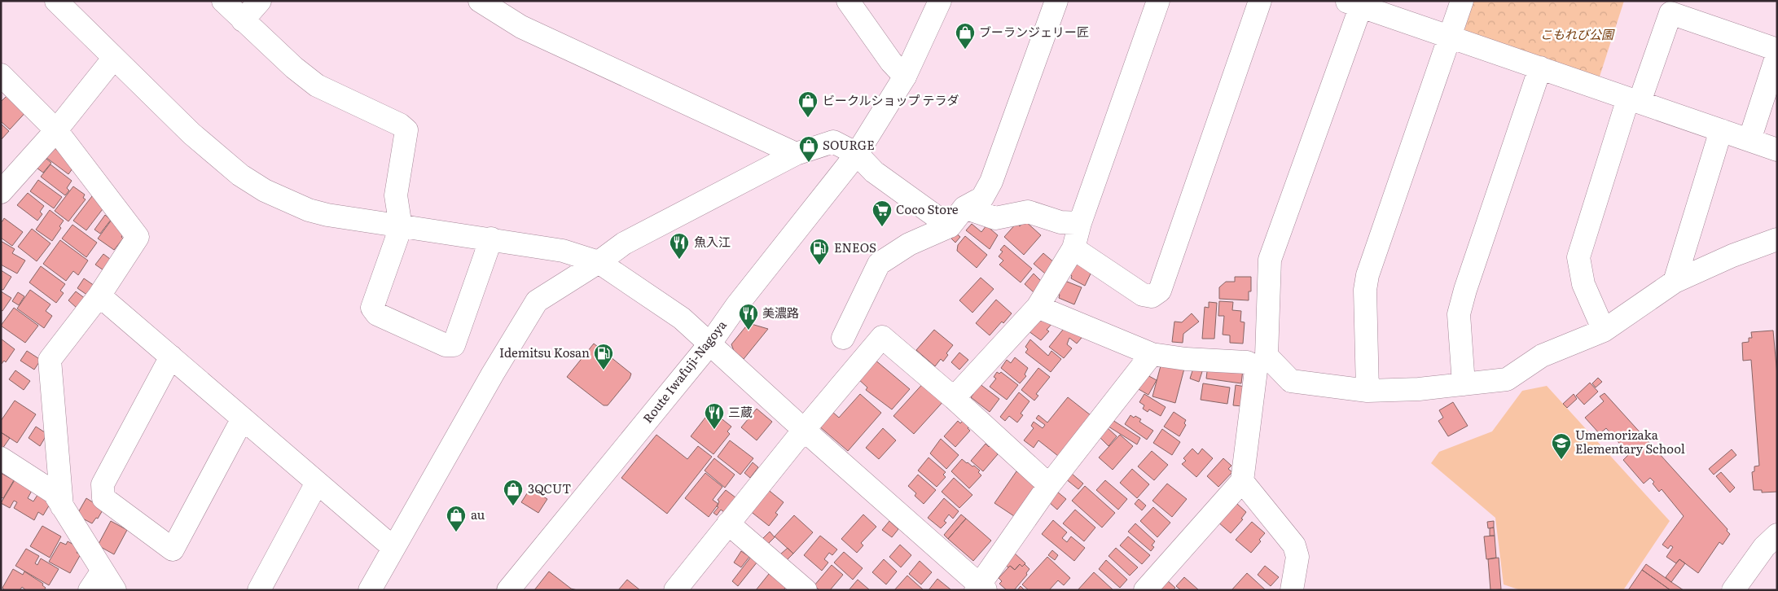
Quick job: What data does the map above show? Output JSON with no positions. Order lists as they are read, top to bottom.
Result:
{
  "streets": {
    "street": ["Route Iwafuji-Nagoya"]
  },
  "parks": ["こもれび公園"],
  "places": {
    "shop": [
      "ブーランジェリー匠",
      "ビークルショップ テラダ",
      "SOURGE",
      "3QCUT",
      "au"
    ],
    "supermarket": ["Coco Store"],
    "restaurant": ["魚入江", "美濃路", "三蔵"],
    "fuel station": ["ENEOS", "Idemitsu Kosan"],
    "school or university": ["Umemorizaka Elementary School"]
  }
}
